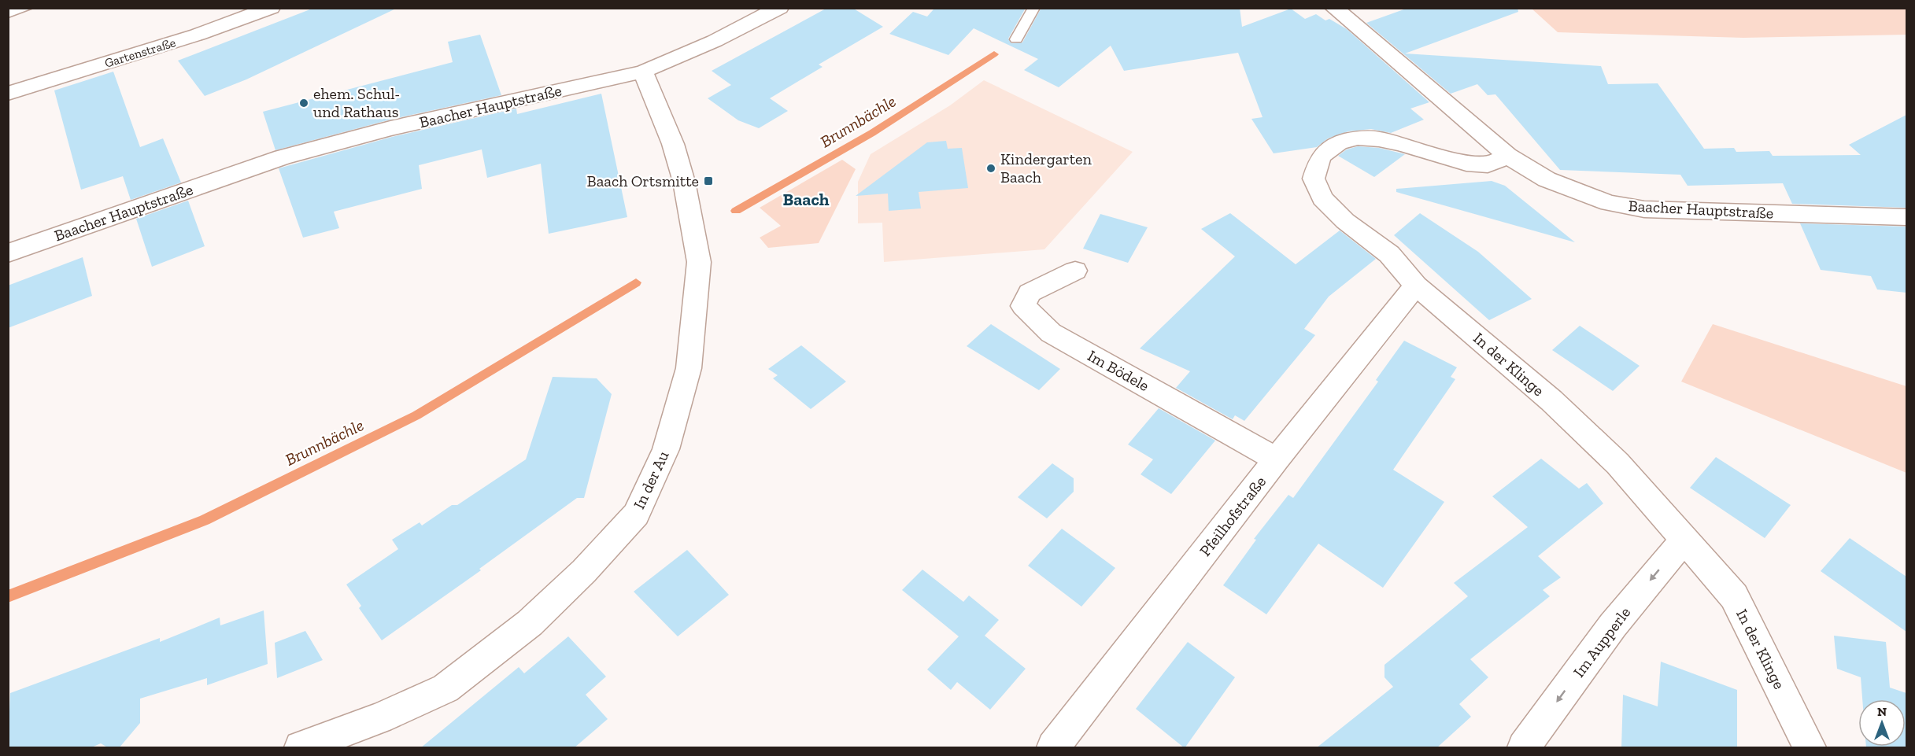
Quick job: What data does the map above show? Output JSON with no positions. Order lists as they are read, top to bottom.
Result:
{
  "streets": {
    "street": [
      "Gartenstraße",
      "Baacher Hauptstraße",
      "In der Klinge",
      "Im Bödele",
      "In der Au",
      "Pfeilhofstraße",
      "Im Aupperle"
    ]
  },
  "crossings": [
    ["Baacher Hauptstraße", "In der Klinge"],
    ["Baacher Hauptstraße", "In der Au"],
    ["In der Klinge", "Pfeilhofstraße"],
    ["In der Klinge", "Im Aupperle"],
    ["Im Bödele", "Pfeilhofstraße"]
  ],
  "one_way": ["Im Aupperle"],
  "districts": ["Baach"],
  "water": ["Brunnbächle"],
  "places": {
    "other": ["ehem. Schul- und Rathaus", "Kindergarten Baach"],
    "transit": ["Baach Ortsmitte"]
  },
  "north": "top"
}
